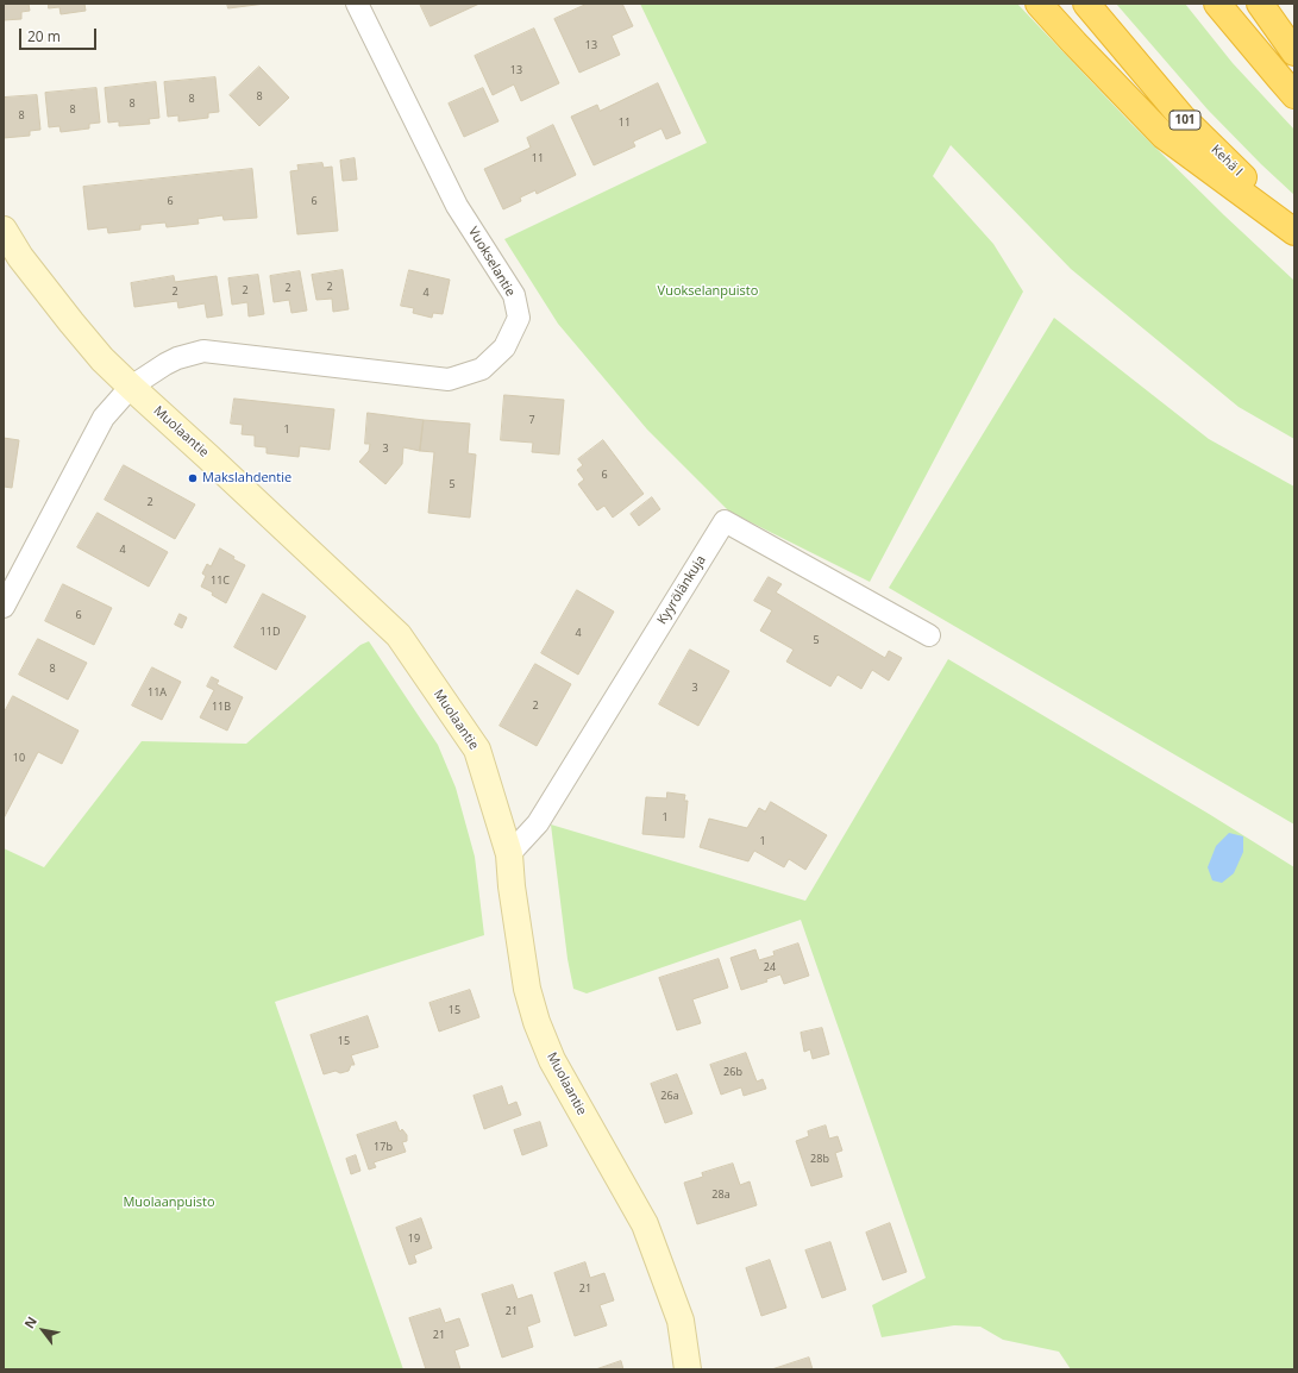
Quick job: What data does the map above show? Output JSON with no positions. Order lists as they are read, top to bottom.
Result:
{
  "streets": {
    "highway": ["101", "Kehä I"],
    "street": ["Vuokselantie", "Muolaantie", "Kyyrölänkuja"]
  },
  "crossings": [
    ["Vuokselantie", "Muolaantie"],
    ["Muolaantie", "Kyyrölänkuja"]
  ],
  "parks": ["Vuokselanpuisto", "Muolaanpuisto"],
  "places": ["Makslahdentie"],
  "house_numbers": [
    "13",
    "13",
    "8",
    "8",
    "8",
    "8",
    "8",
    "11",
    "11",
    "6",
    "6",
    "2",
    "2",
    "2",
    "2",
    "4",
    "7",
    "1",
    "3",
    "6",
    "5",
    "2",
    "4",
    "11C",
    "6",
    "11D",
    "4",
    "5",
    "8",
    "3",
    "11A",
    "2",
    "11B",
    "10",
    "1",
    "1",
    "24",
    "15",
    "15",
    "26b",
    "26a",
    "17b",
    "28b",
    "28a",
    "19",
    "21",
    "21",
    "21"
  ],
  "scale_bar": "20 m",
  "north": "top left"
}
